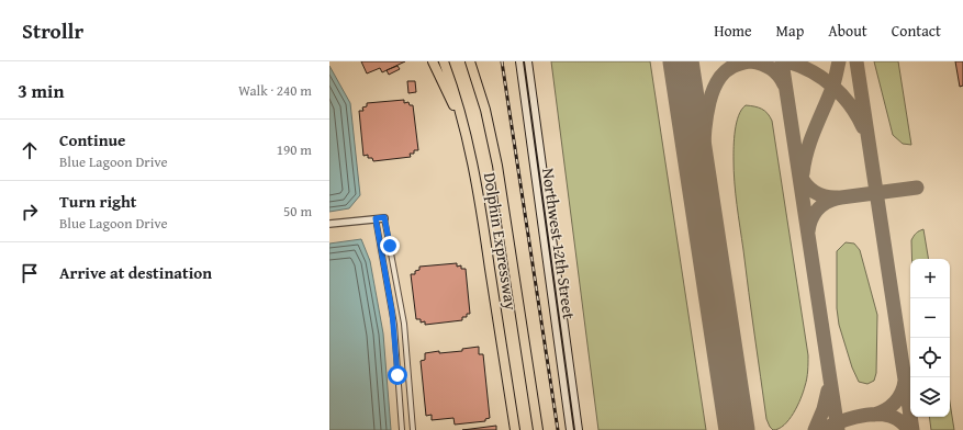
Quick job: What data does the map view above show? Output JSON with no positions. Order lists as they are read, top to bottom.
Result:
{
  "streets": {
    "highway": ["Dolphin Expressway"],
    "main road": ["Northwest 12th Street"]
  },
  "page": {
    "header": "Strollr",
    "nav": [
      "Home",
      "Map",
      "About",
      "Contact"
    ],
    "heading": ["3 min", "Walk · 240 m"],
    "list": [
      ["Continue", "Blue Lagoon Drive", "190 m"],
      ["Turn right", "Blue Lagoon Drive", "50 m"],
      "Arrive at destination"
    ],
    "map_buttons": ["+", "−"]
  }
}
